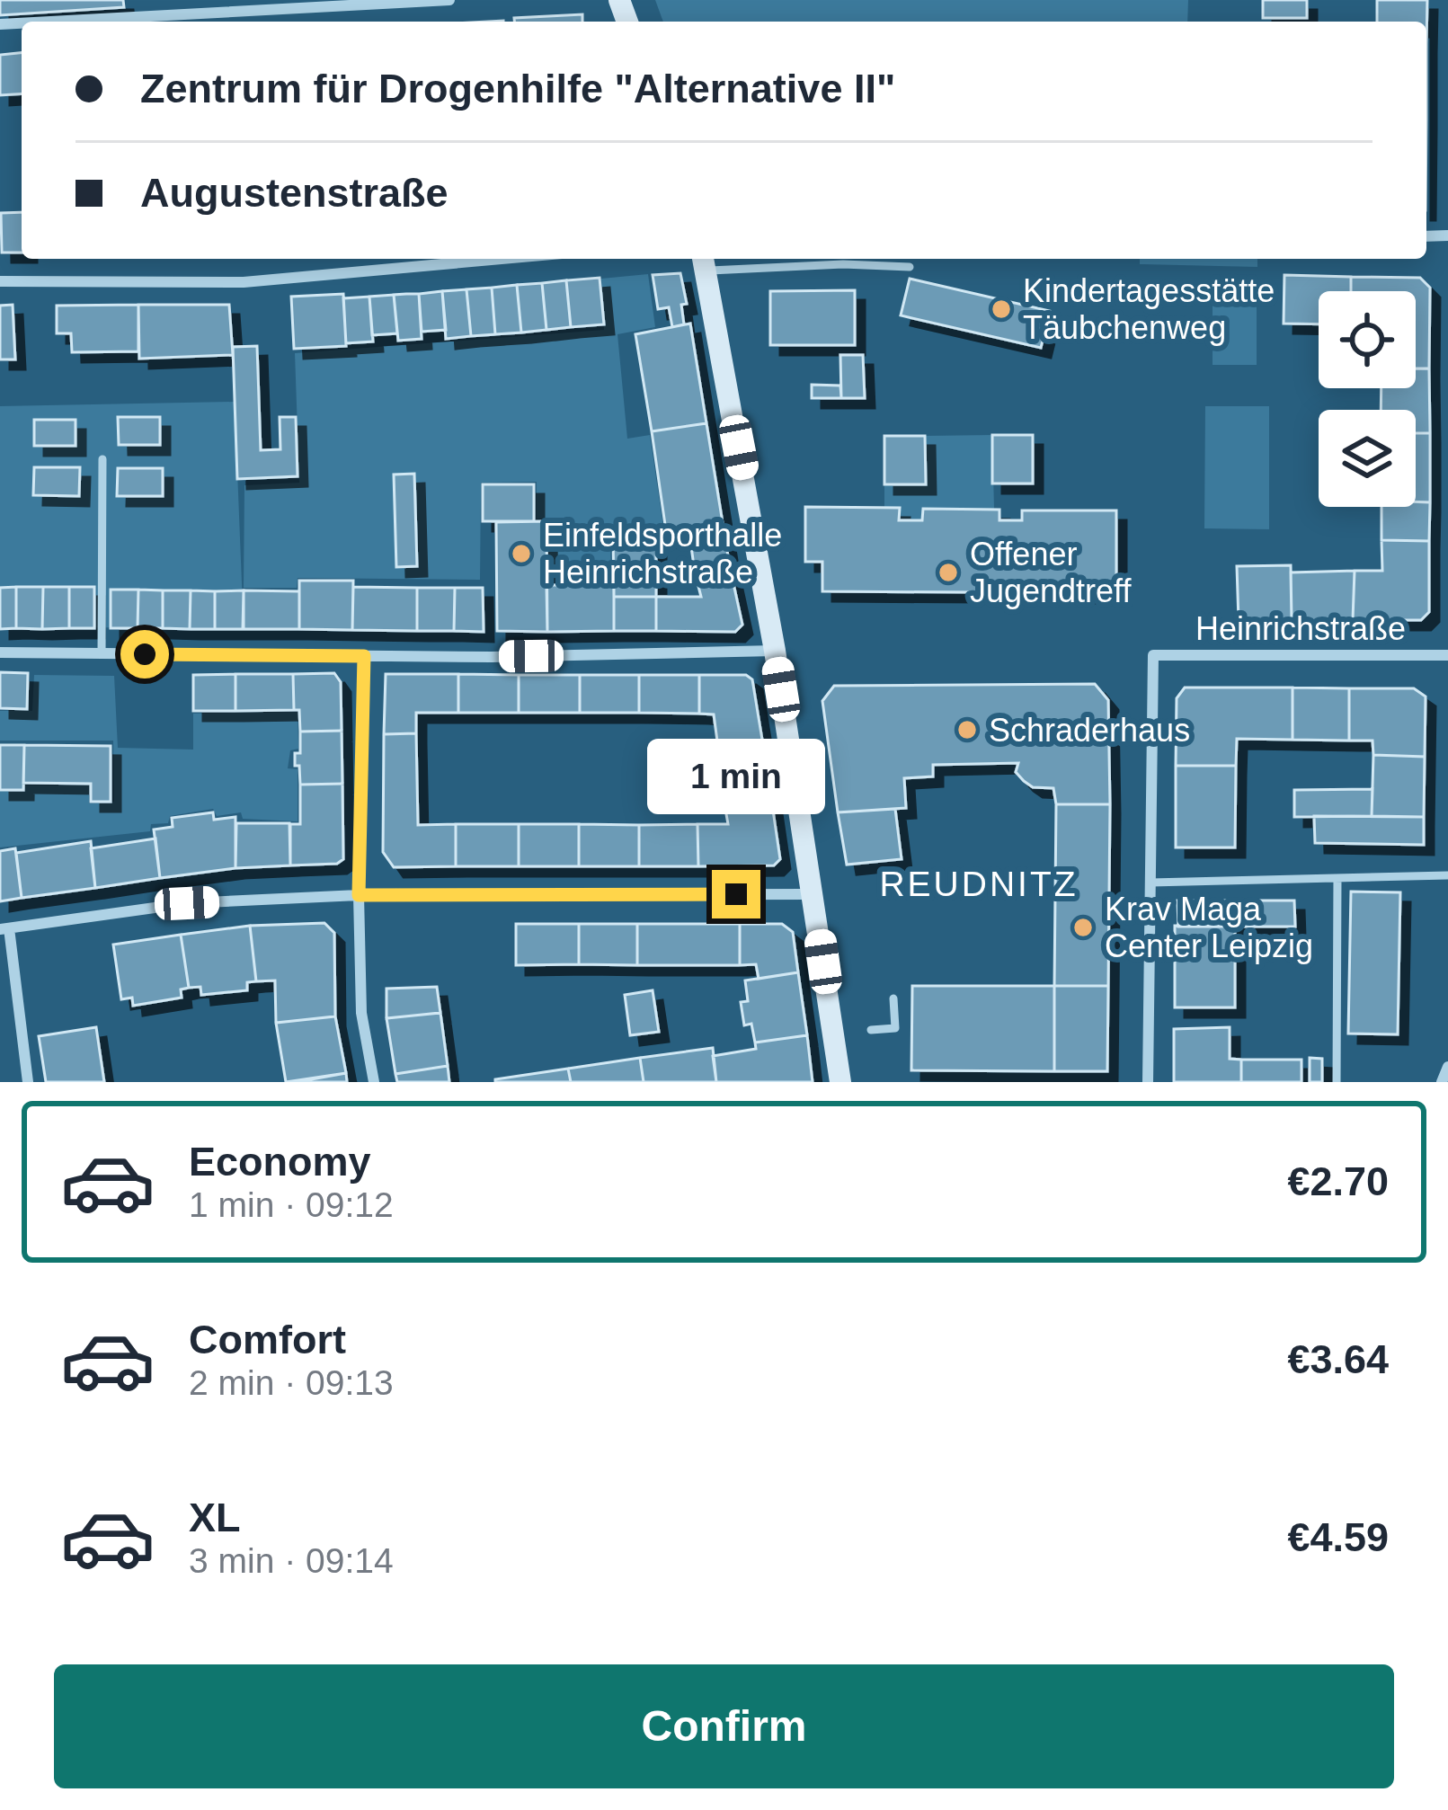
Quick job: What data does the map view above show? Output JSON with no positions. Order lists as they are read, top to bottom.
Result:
{
  "streets": {
    "street": ["Heinrichstraße"]
  },
  "districts": ["REUDNITZ"],
  "places": [
    "Kindertagesstätte Täubchenweg",
    "Einfeldsporthalle Heinrichstraße",
    "Offener Jugendtreff",
    "Schraderhaus",
    "Krav Maga Center Leipzig"
  ],
  "page": {
    "banner": ["Zentrum für Drogenhilfe \"Alternative II\"", "Augustenstraße"],
    "bubble": "1 min",
    "list": [
      {
        "name": "Economy",
        "note": "1 min · 09:12",
        "value": "€2.70"
      },
      {
        "name": "Comfort",
        "note": "2 min · 09:13",
        "value": "€3.64"
      },
      {
        "name": "XL",
        "note": "3 min · 09:14",
        "value": "€4.59"
      }
    ],
    "buttons": "Confirm"
  }
}
